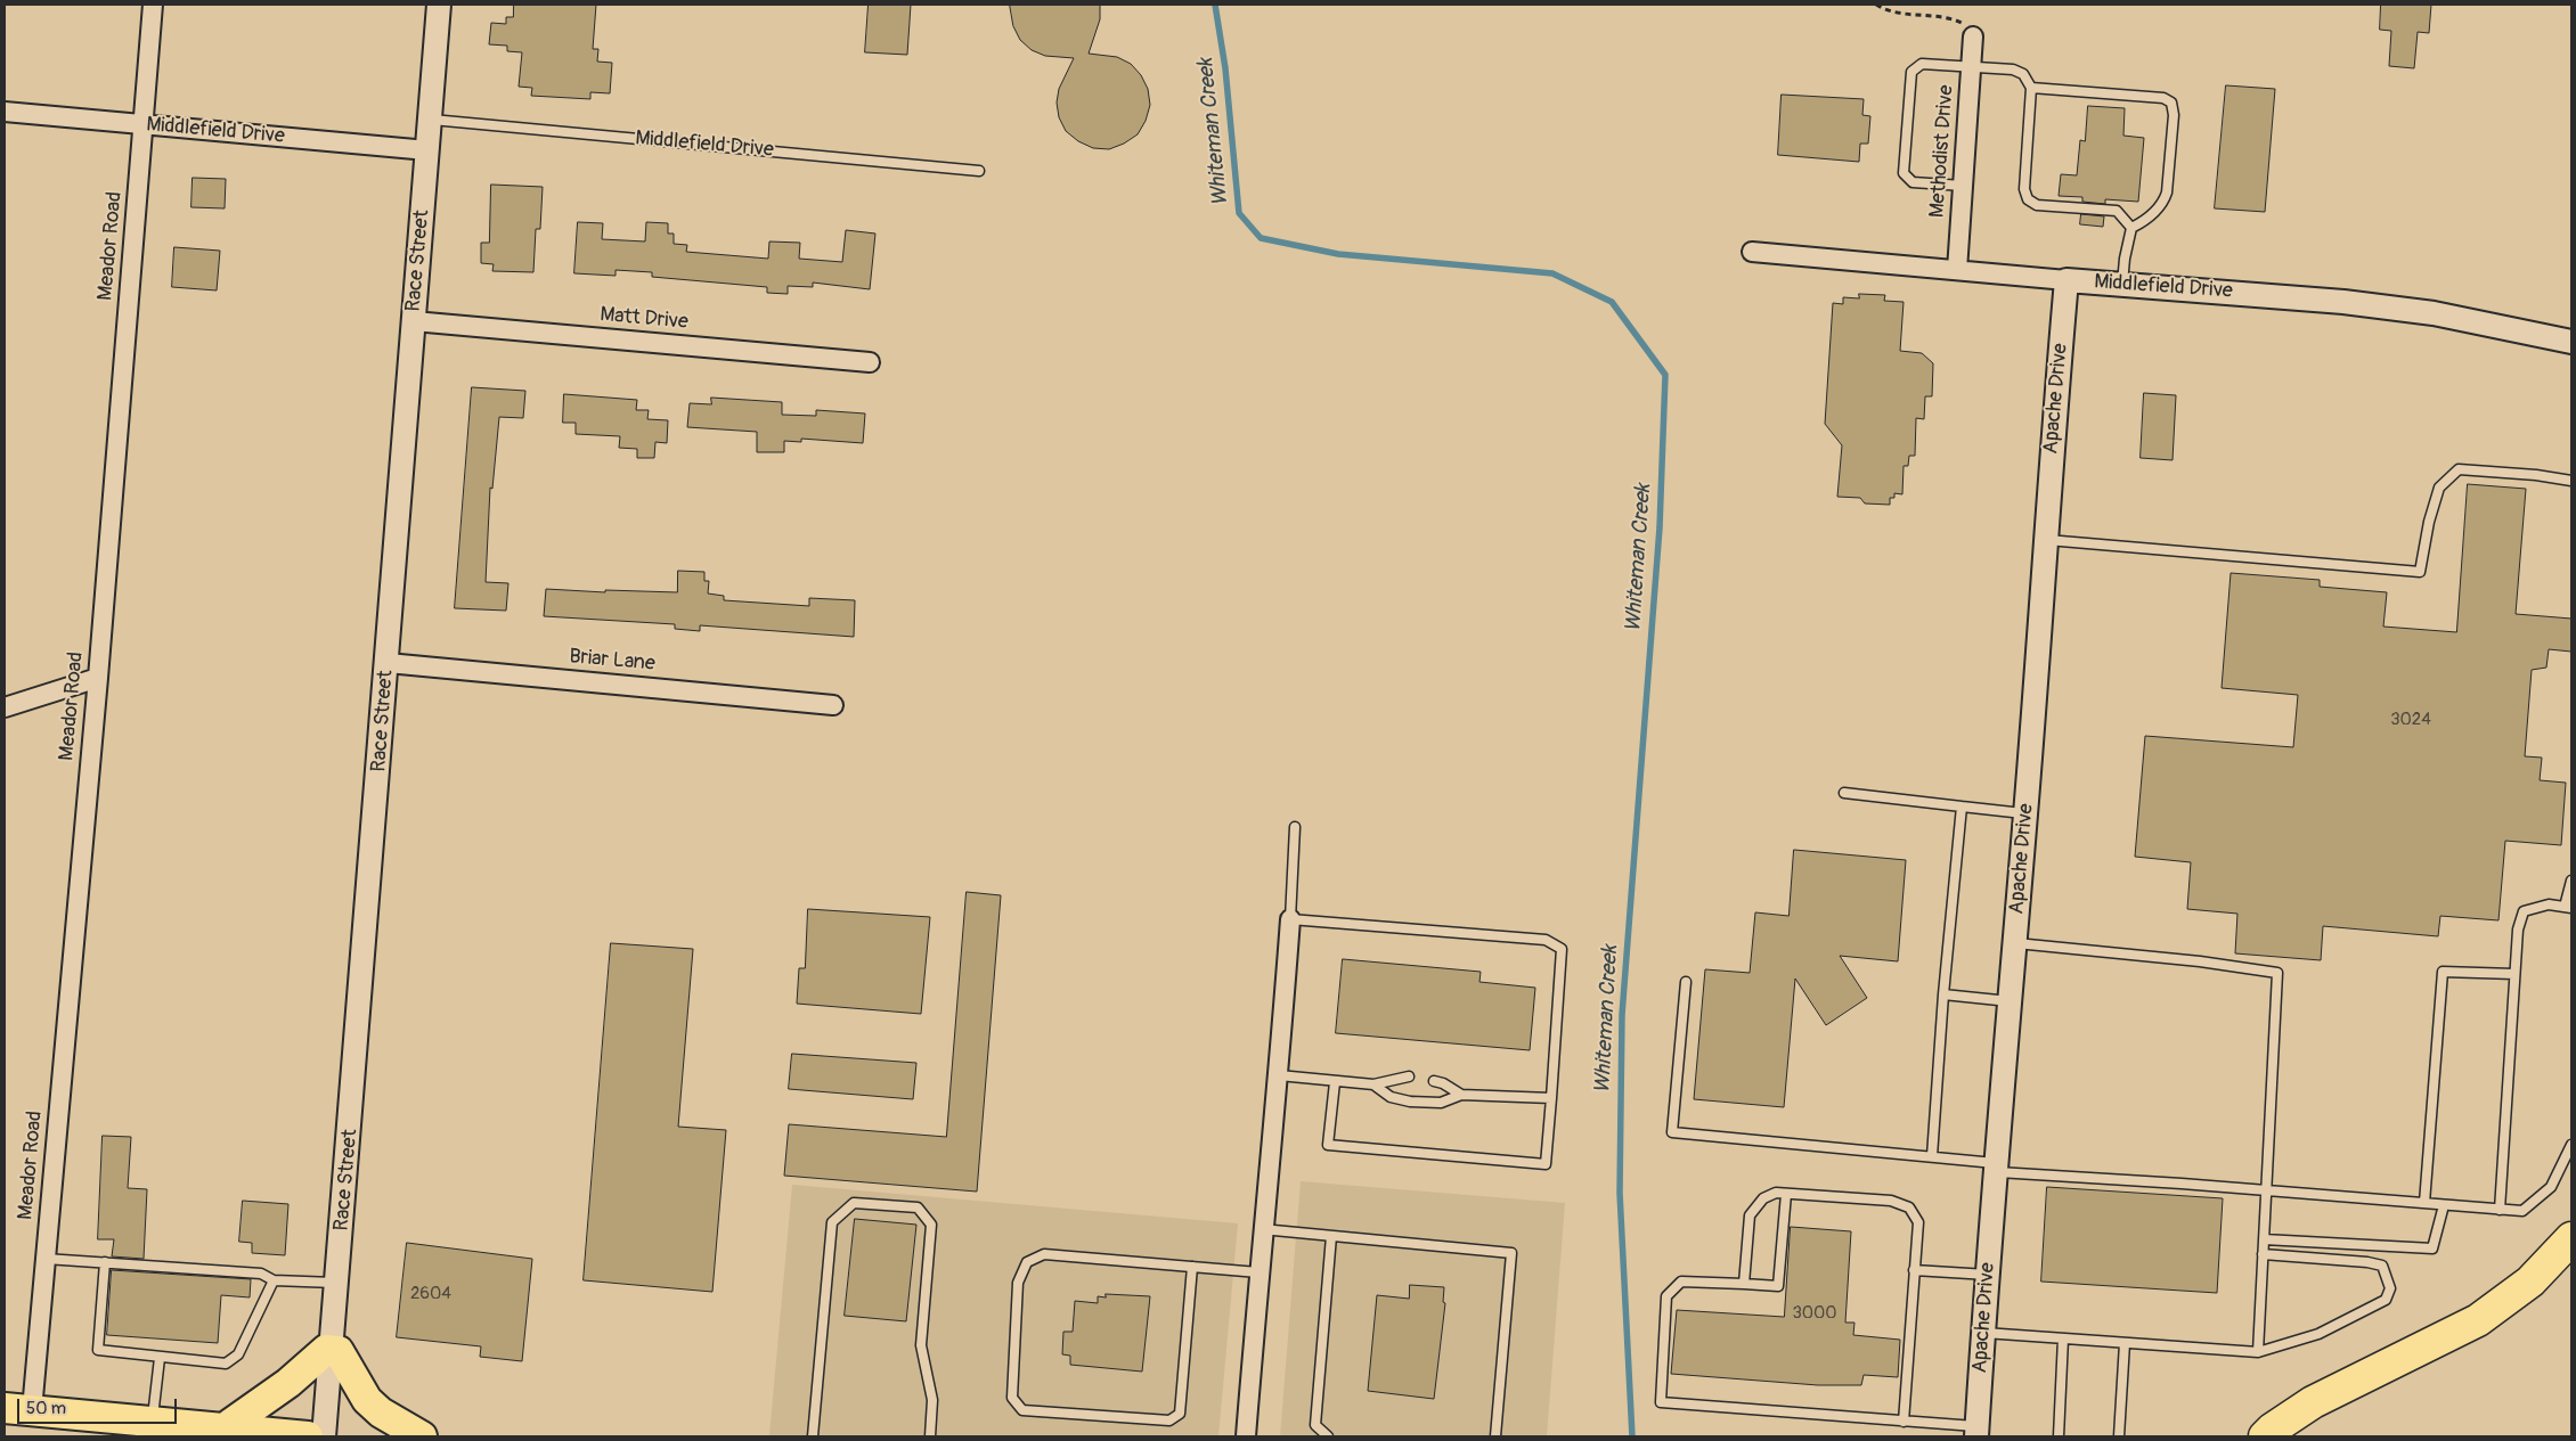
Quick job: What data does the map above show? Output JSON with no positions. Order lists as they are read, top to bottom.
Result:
{
  "streets": {
    "street": [
      "Middlefield Drive",
      "Methodist Drive",
      "Meador Road",
      "Race Street",
      "Matt Drive",
      "Apache Drive",
      "Briar Lane"
    ]
  },
  "crossings": [
    ["Middlefield Drive", "Methodist Drive"],
    ["Middlefield Drive", "Meador Road"],
    ["Middlefield Drive", "Race Street"],
    ["Middlefield Drive", "Apache Drive"],
    ["Race Street", "Matt Drive"],
    ["Race Street", "Briar Lane"]
  ],
  "water": ["Whiteman Creek"],
  "house_numbers": ["3024", "2604", "3000"],
  "scale_bar": "50 m"
}
